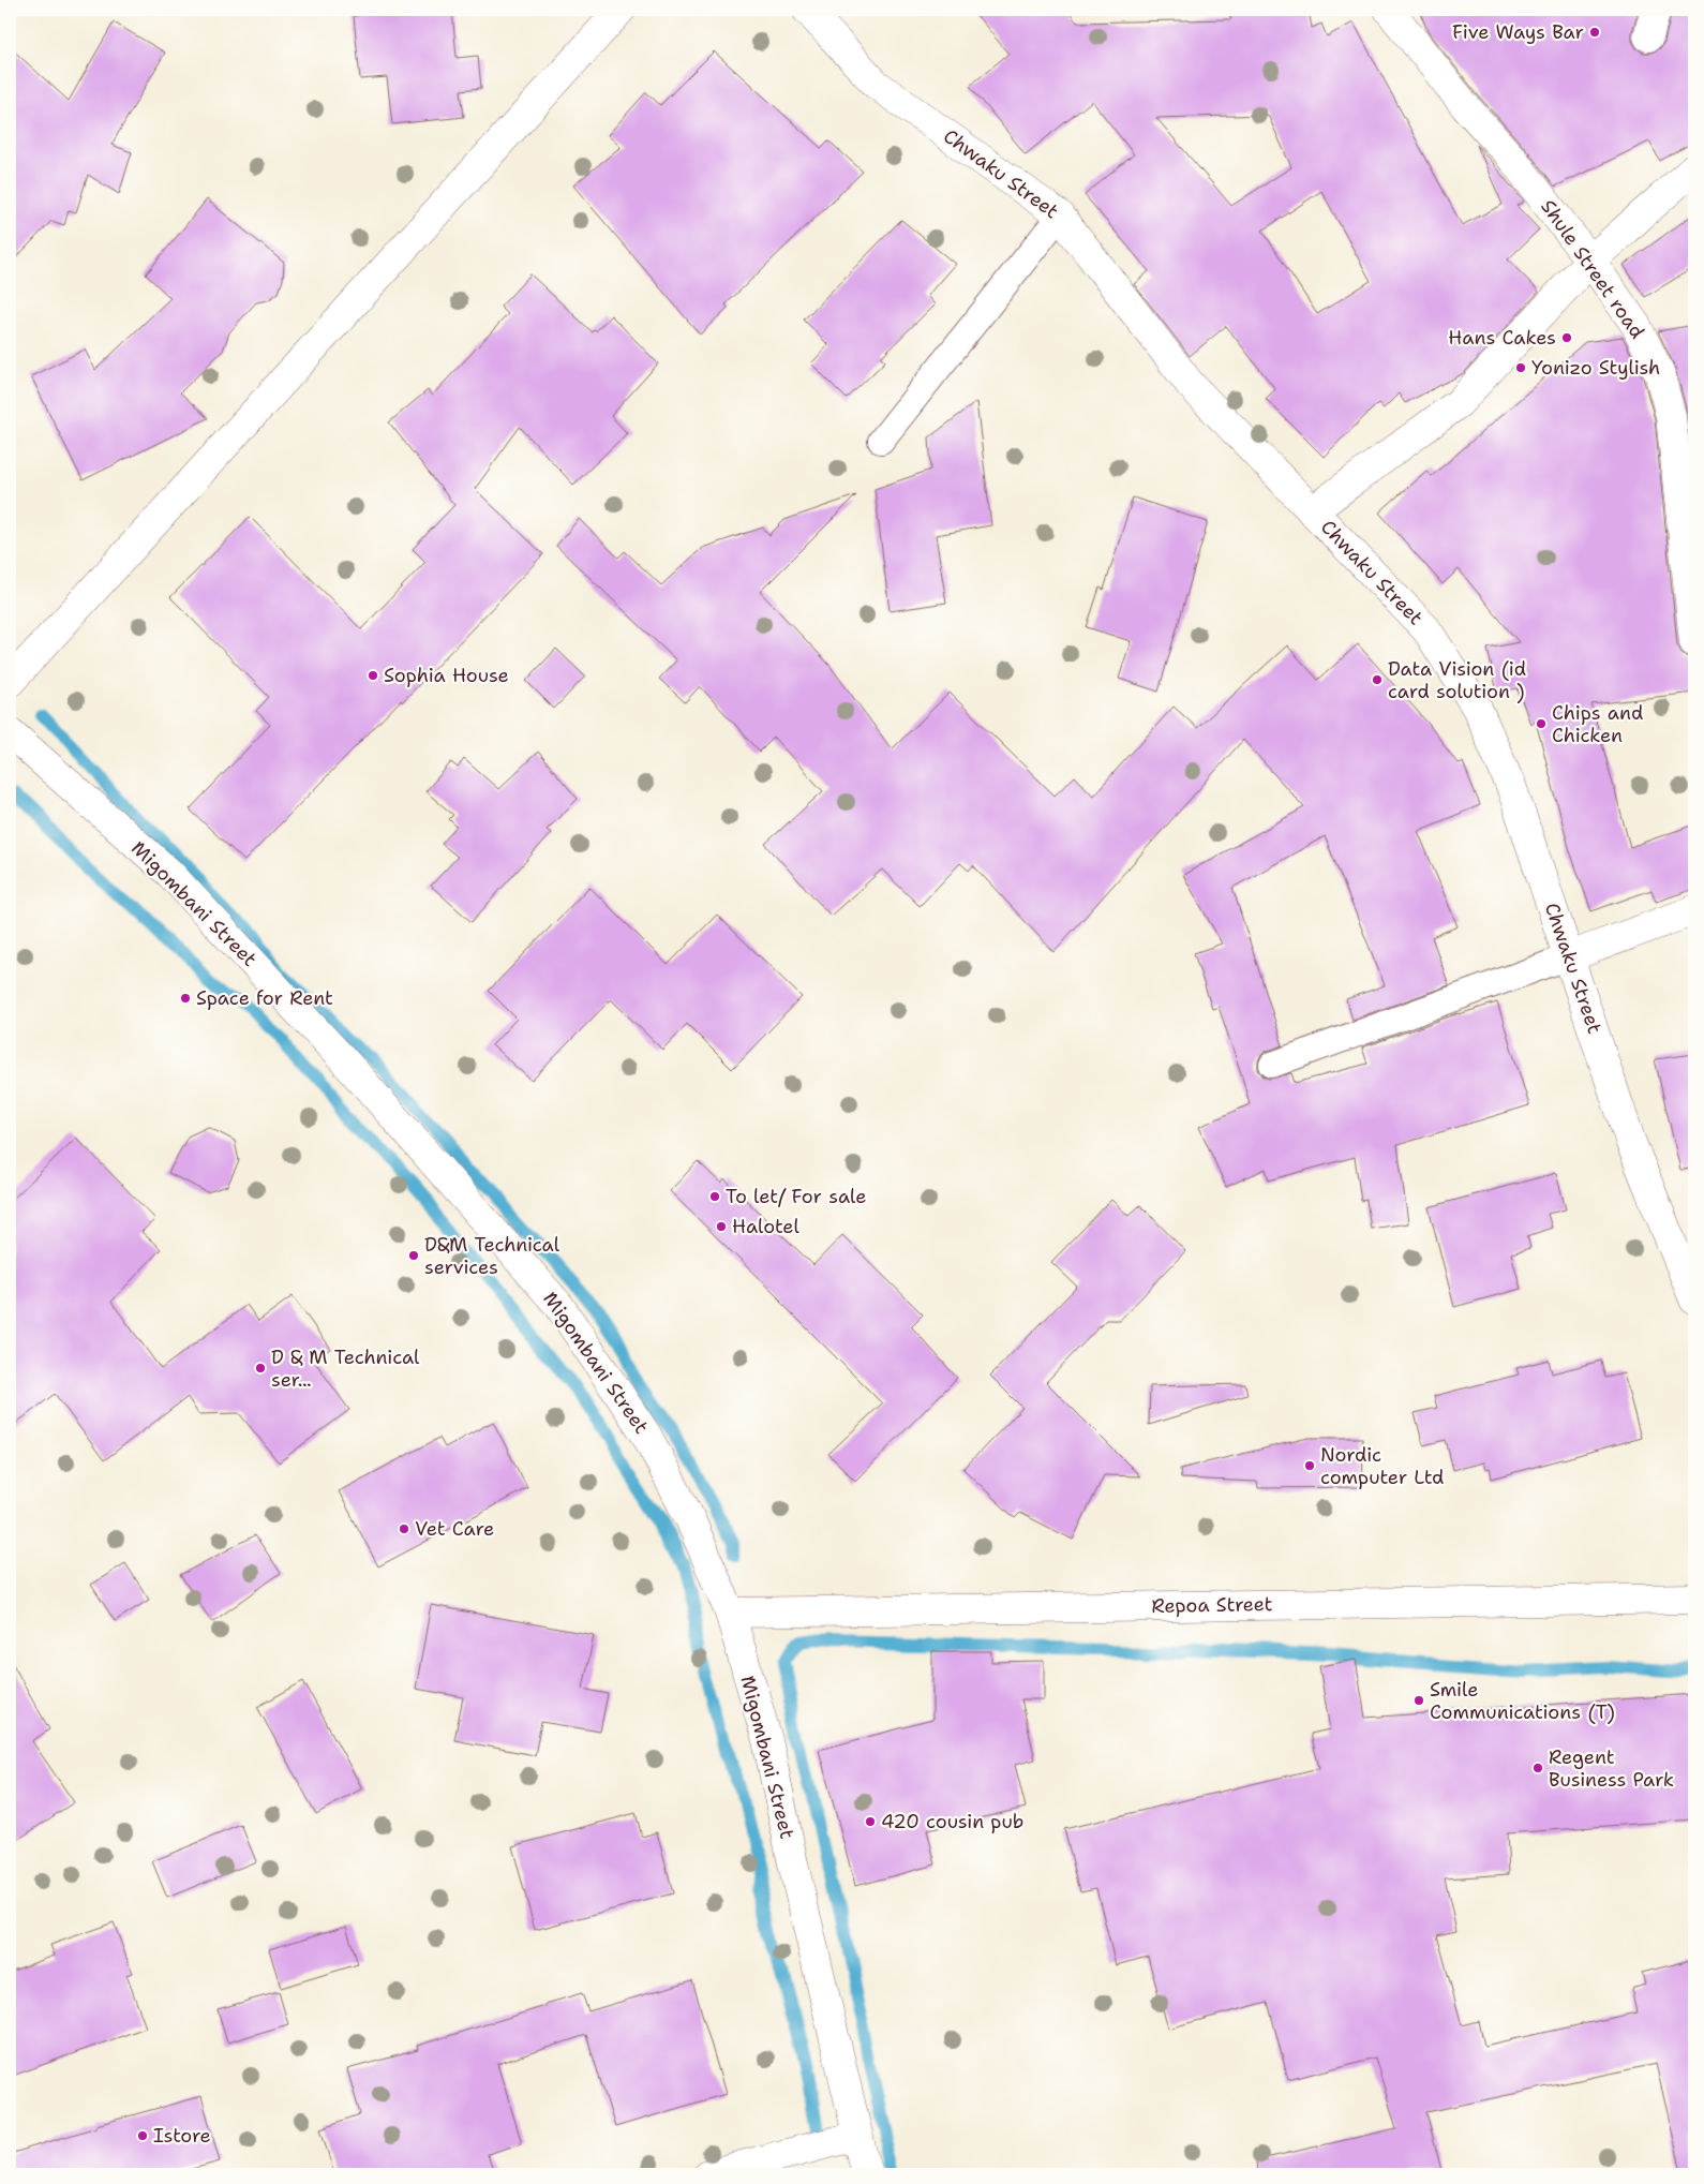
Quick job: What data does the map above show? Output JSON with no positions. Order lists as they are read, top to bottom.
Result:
{
  "streets": {
    "street": [
      "Chwaku Street",
      "Shule Street road",
      "Migombani Street",
      "Repoa Street"
    ]
  },
  "crossings": [
    ["Migombani Street", "Repoa Street"]
  ],
  "places": [
    "Five Ways Bar",
    "Hans Cakes",
    "Yonizo Stylish",
    "Sophia House",
    "Data Vision (id card solution )",
    "Chips and Chicken",
    "Space for Rent",
    "To let/ For sale",
    "Halotel",
    "D&M Technical services",
    "D & M Technical ser...",
    "Nordic computer Ltd",
    "Vet Care",
    "Smile Communications (T)",
    "Regent Business Park",
    "420 cousin pub",
    "Istore"
  ]
}
